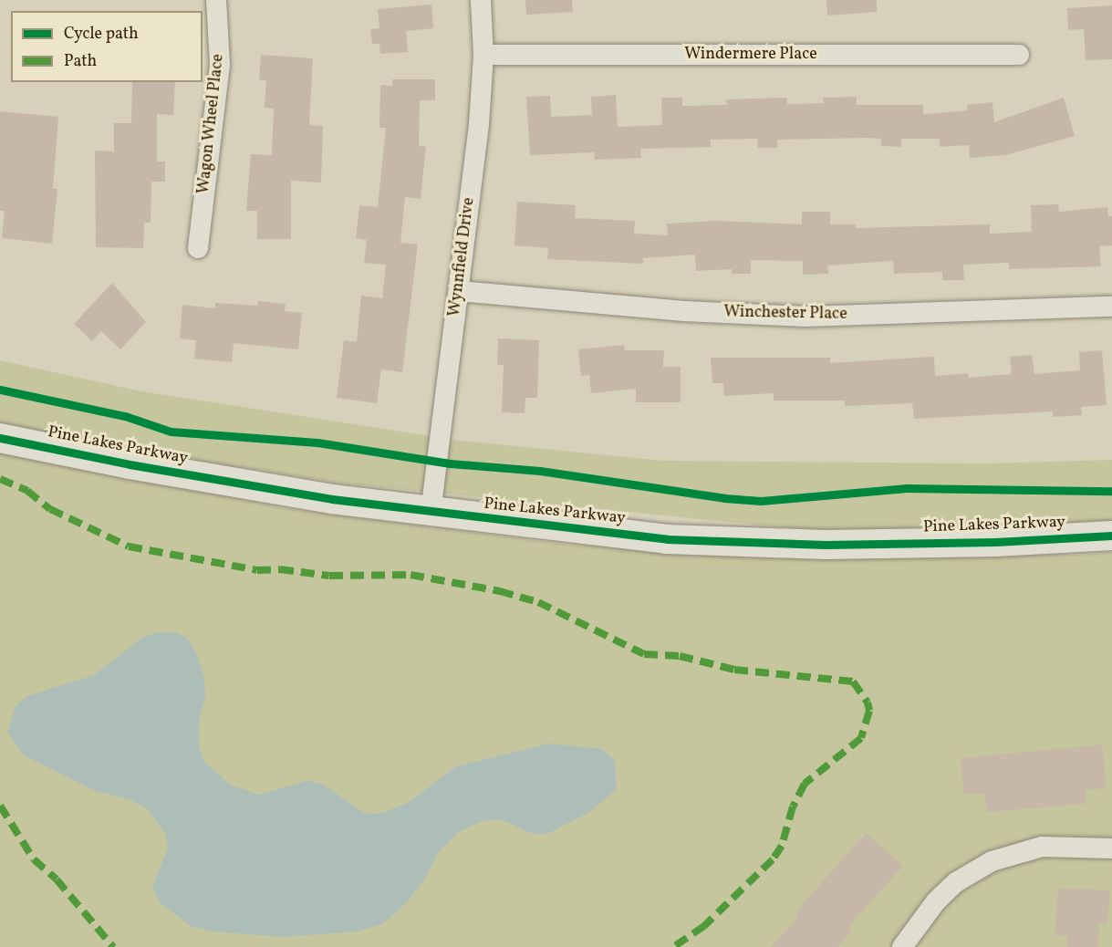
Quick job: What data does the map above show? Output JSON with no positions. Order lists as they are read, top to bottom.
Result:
{
  "streets": {
    "street": [
      "Windermere Place",
      "Wagon Wheel Place",
      "Wynnfield Drive",
      "Winchester Place",
      "Pine Lakes Parkway"
    ]
  },
  "crossings": [
    ["Windermere Place", "Wynnfield Drive"],
    ["Wynnfield Drive", "Winchester Place"],
    ["Wynnfield Drive", "Pine Lakes Parkway"]
  ],
  "legend": ["Cycle path", "Path"]
}
